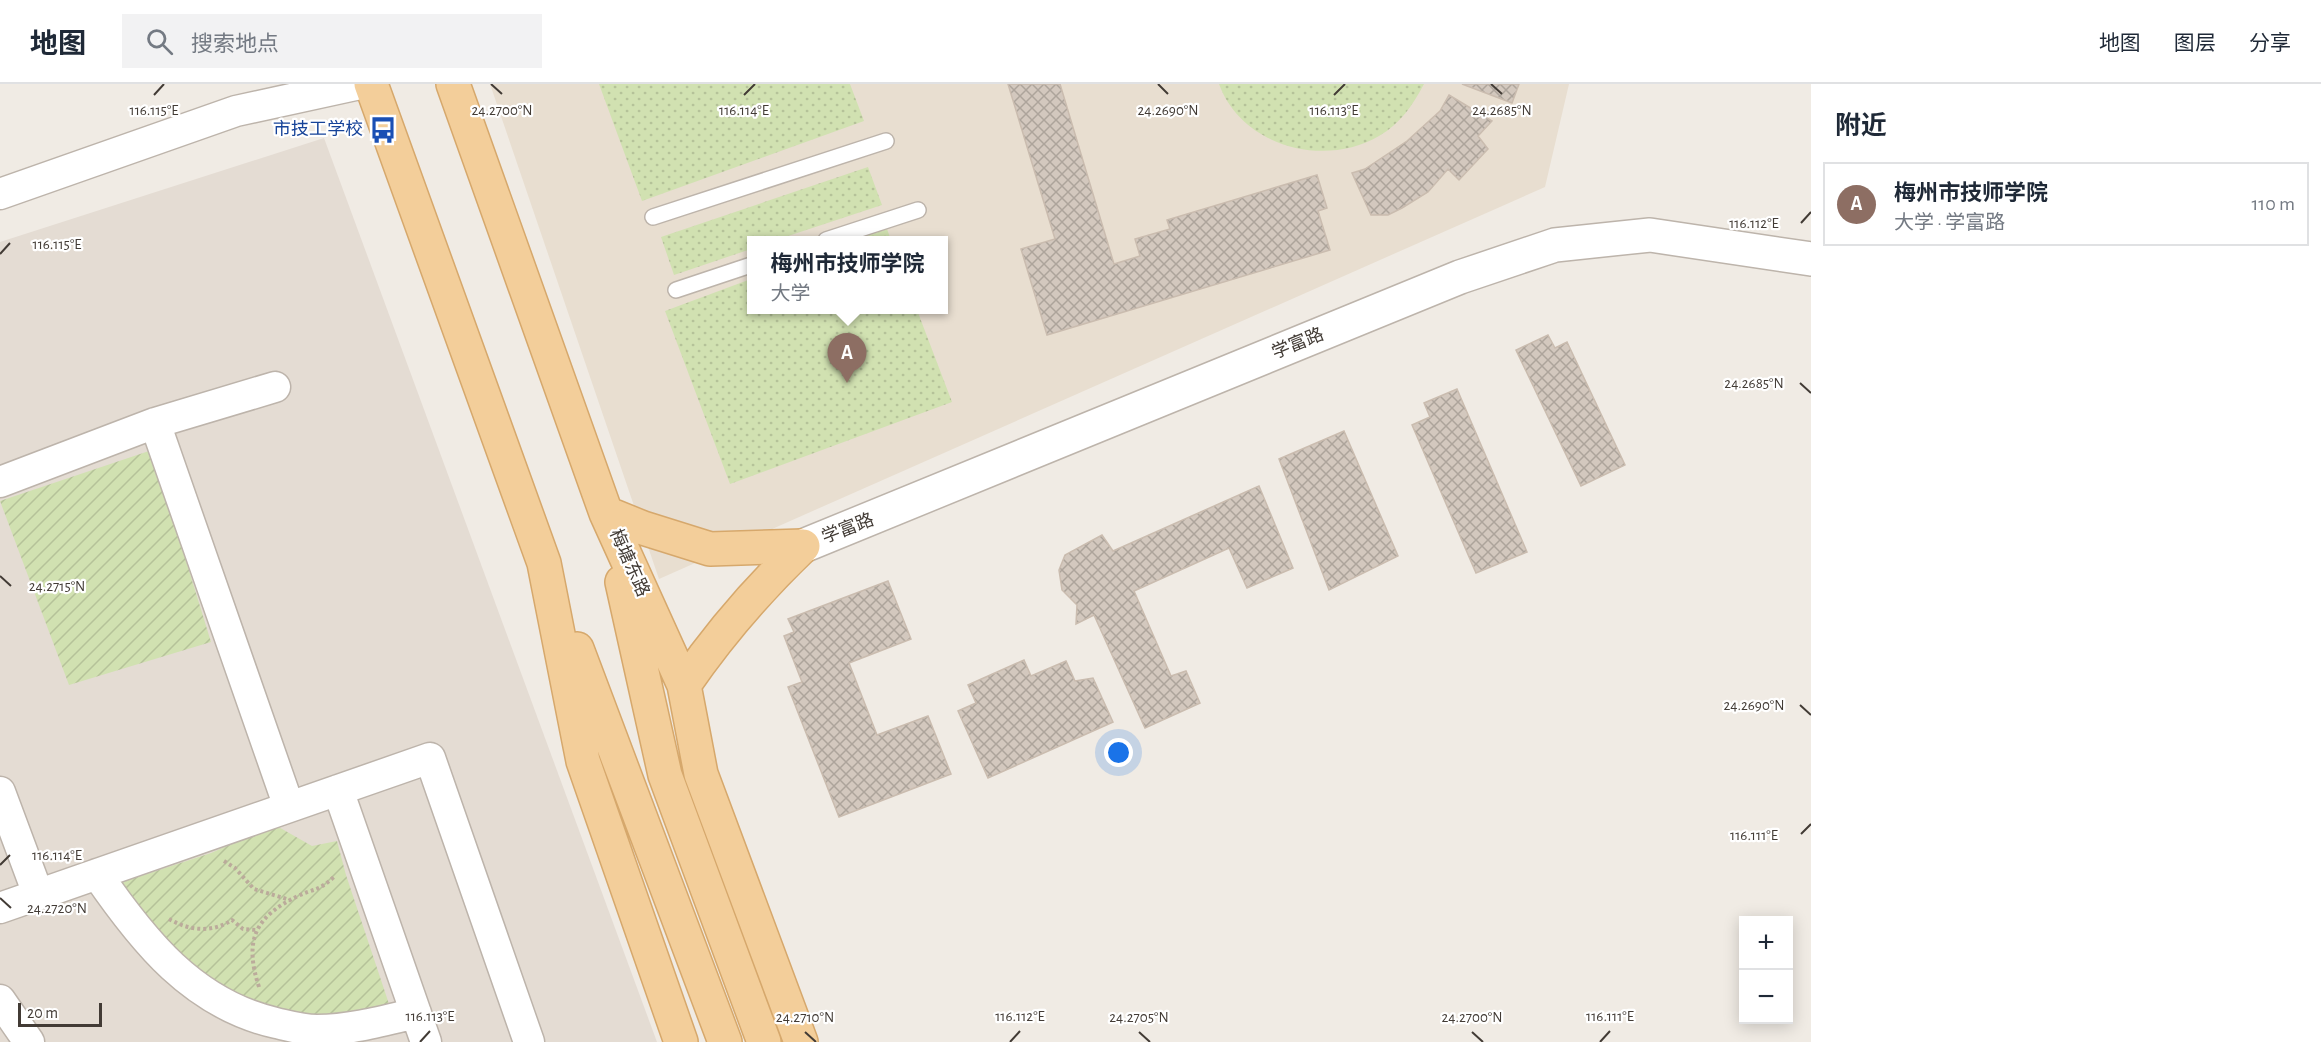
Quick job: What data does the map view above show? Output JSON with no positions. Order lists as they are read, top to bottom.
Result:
{
  "streets": {
    "main road": ["梅塘东路"],
    "street": ["学富路"]
  },
  "places": {
    "bus stop": ["市技工学校"]
  },
  "scale_bar": "20 m",
  "page": {
    "header": "地图",
    "search": "搜索地点",
    "nav": ["地图", "图层", "分享"],
    "heading": "附近",
    "list": [
      {
        "mark": "A",
        "name": "梅州市技师学院",
        "note": "大学 · 学富路",
        "value": "110 m"
      }
    ],
    "popup": ["梅州市技师学院", "大学"],
    "pins": "A",
    "map_buttons": ["+", "−"],
    "scale": "20 m"
  },
  "coordinates": [
    "24.2700°N",
    "24.2690°N",
    "24.2685°N",
    "116.115°E",
    "116.114°E",
    "116.113°E",
    "116.112°E",
    "24.2715°N",
    "116.111°E",
    "24.2720°N",
    "24.2710°N",
    "24.2705°N"
  ]
}
